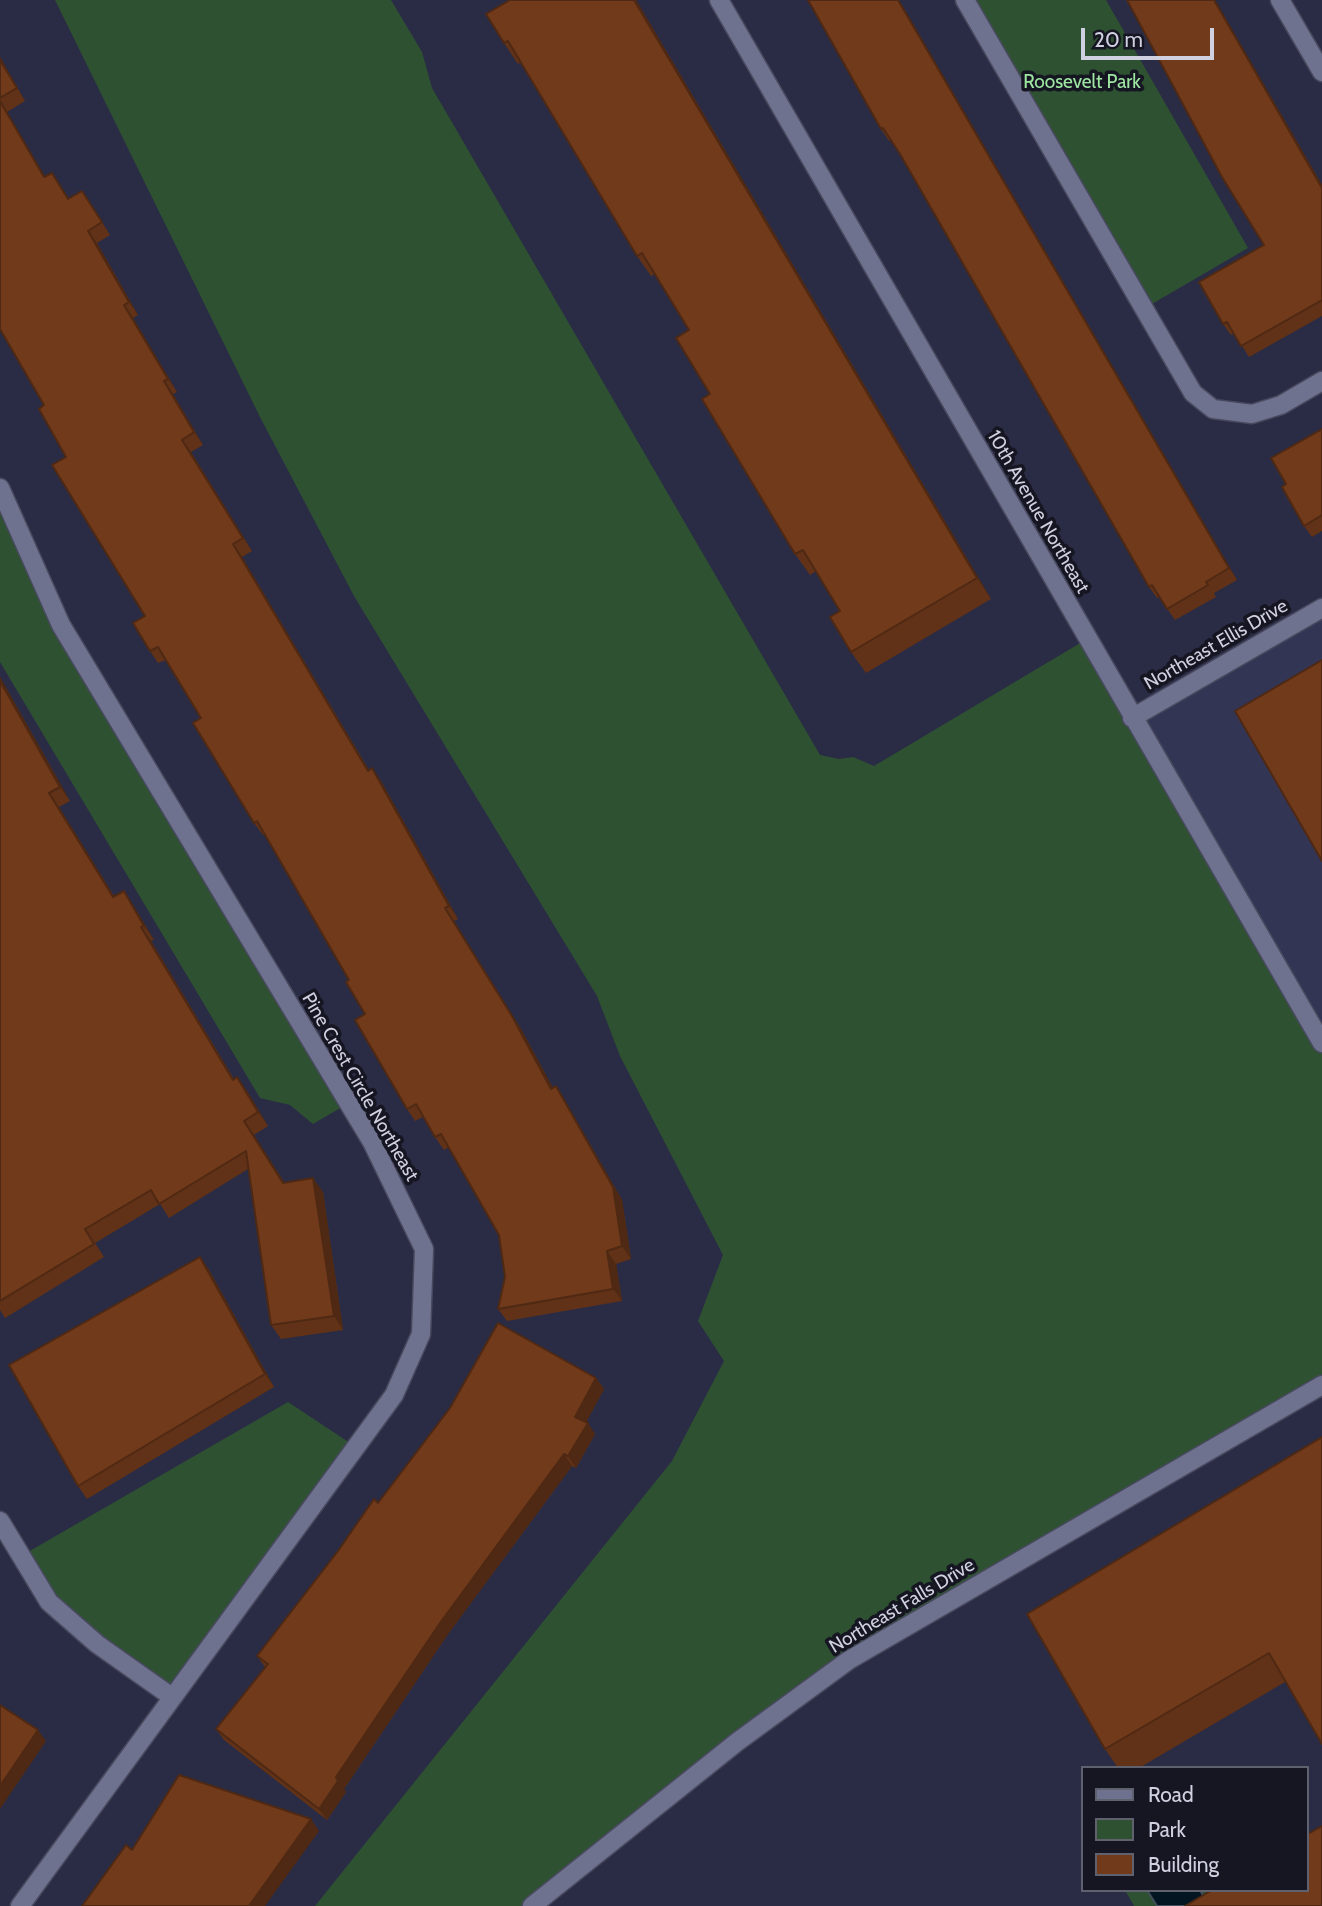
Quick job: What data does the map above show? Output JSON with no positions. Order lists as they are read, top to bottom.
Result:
{
  "streets": {
    "street": [
      "10th Avenue Northeast",
      "Northeast Ellis Drive",
      "Pine Crest Circle Northeast",
      "Northeast Falls Drive"
    ]
  },
  "crossings": [
    ["10th Avenue Northeast", "Northeast Ellis Drive"]
  ],
  "parks": ["Roosevelt Park"],
  "legend": ["Road", "Park", "Building"],
  "scale_bar": "20 m"
}
